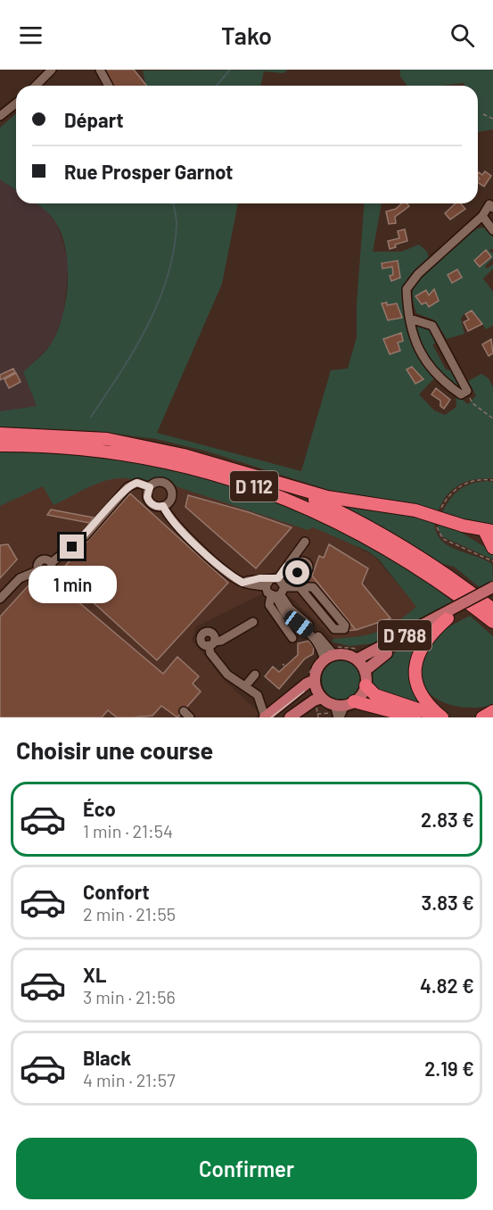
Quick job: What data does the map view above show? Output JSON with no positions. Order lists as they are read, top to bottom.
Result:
{
  "streets": {
    "highway": ["D 112"],
    "main road": ["D 788"]
  },
  "page": {
    "header": "Tako",
    "banner": ["Départ", "Rue Prosper Garnot"],
    "bubble": "1 min",
    "heading": "Choisir une course",
    "list": [
      {
        "name": "Éco",
        "note": "1 min · 21:54",
        "value": "2.83 €"
      },
      {
        "name": "Confort",
        "note": "2 min · 21:55",
        "value": "3.83 €"
      },
      {
        "name": "XL",
        "note": "3 min · 21:56",
        "value": "4.82 €"
      },
      {
        "name": "Black",
        "note": "4 min · 21:57",
        "value": "2.19 €"
      }
    ],
    "buttons": "Confirmer"
  }
}
